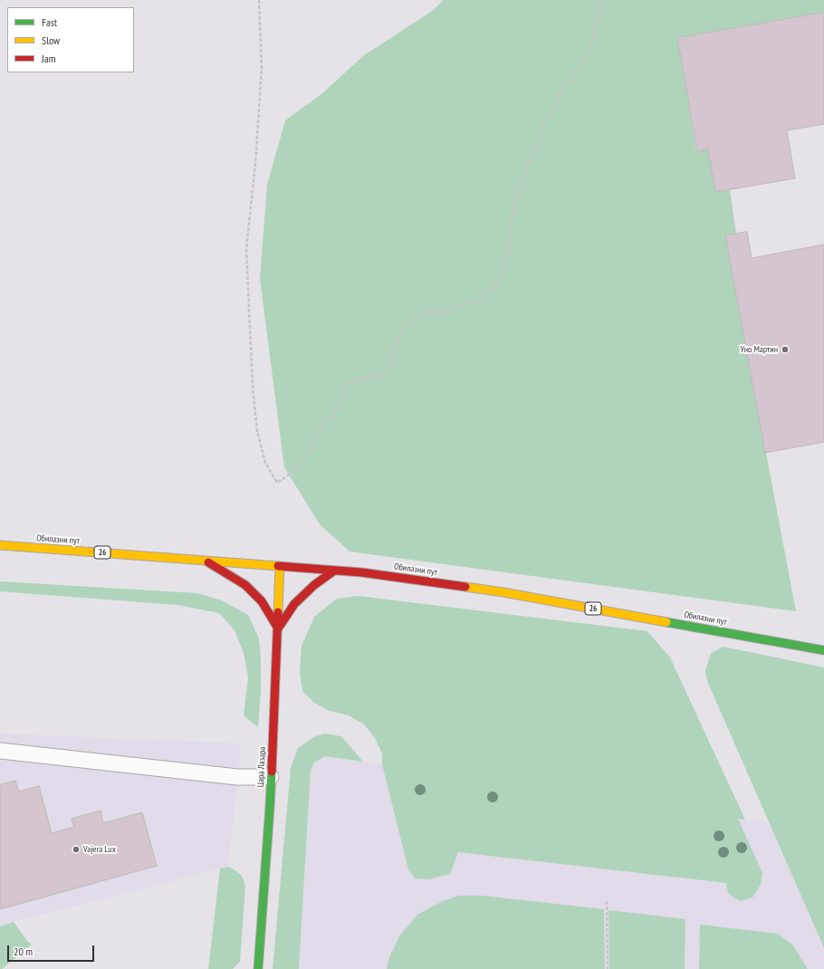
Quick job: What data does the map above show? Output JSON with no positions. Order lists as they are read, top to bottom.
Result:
{
  "streets": {
    "main road": ["Обилазни пут", "26", "Цара Лазара"]
  },
  "crossings": [
    ["Обилазни пут", "Цара Лазара"]
  ],
  "places": ["Уно Мартин", "Vajera Lux"],
  "legend": ["Fast", "Slow", "Jam"],
  "scale_bar": "20 m"
}
